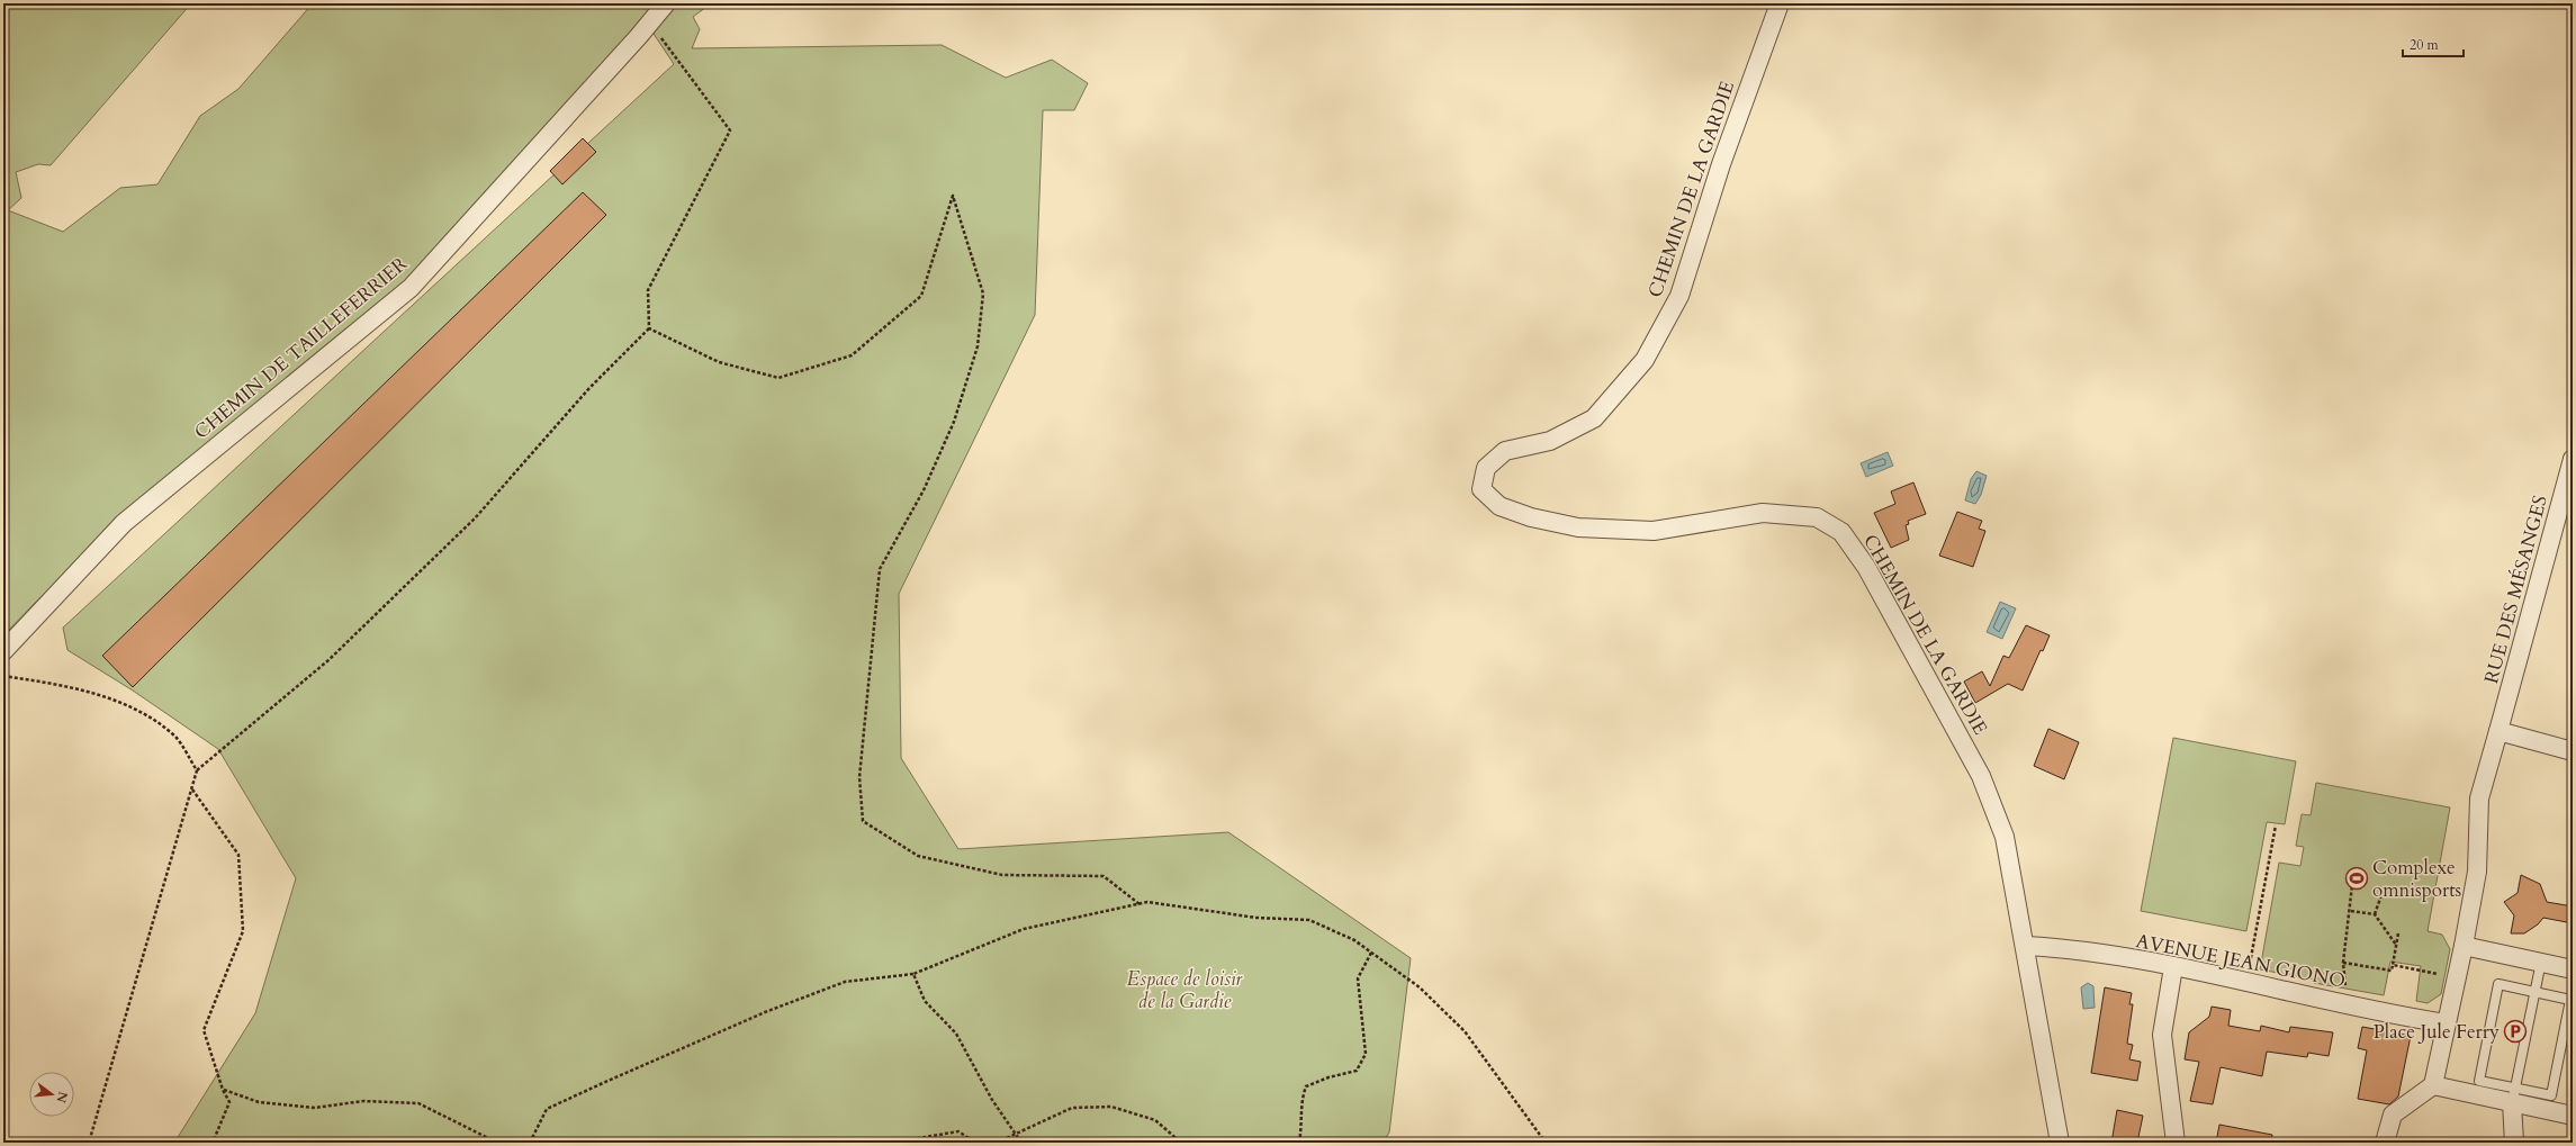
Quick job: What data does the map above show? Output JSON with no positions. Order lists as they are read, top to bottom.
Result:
{
  "streets": {
    "street": [
      "CHEMIN DE LA GARDIE",
      "CHEMIN DE TAILLEFERRIER",
      "RUE DES MÉSANGES",
      "AVENUE JEAN GIONO"
    ]
  },
  "crossings": [
    ["CHEMIN DE LA GARDIE", "AVENUE JEAN GIONO"],
    ["RUE DES MÉSANGES", "AVENUE JEAN GIONO"]
  ],
  "parks": ["Espace de loisir de la Gardie"],
  "places": {
    "sports": ["Complexe omnisports"],
    "parking": ["Place Jule Ferry"]
  },
  "scale_bar": "20 m",
  "north": "right"
}
